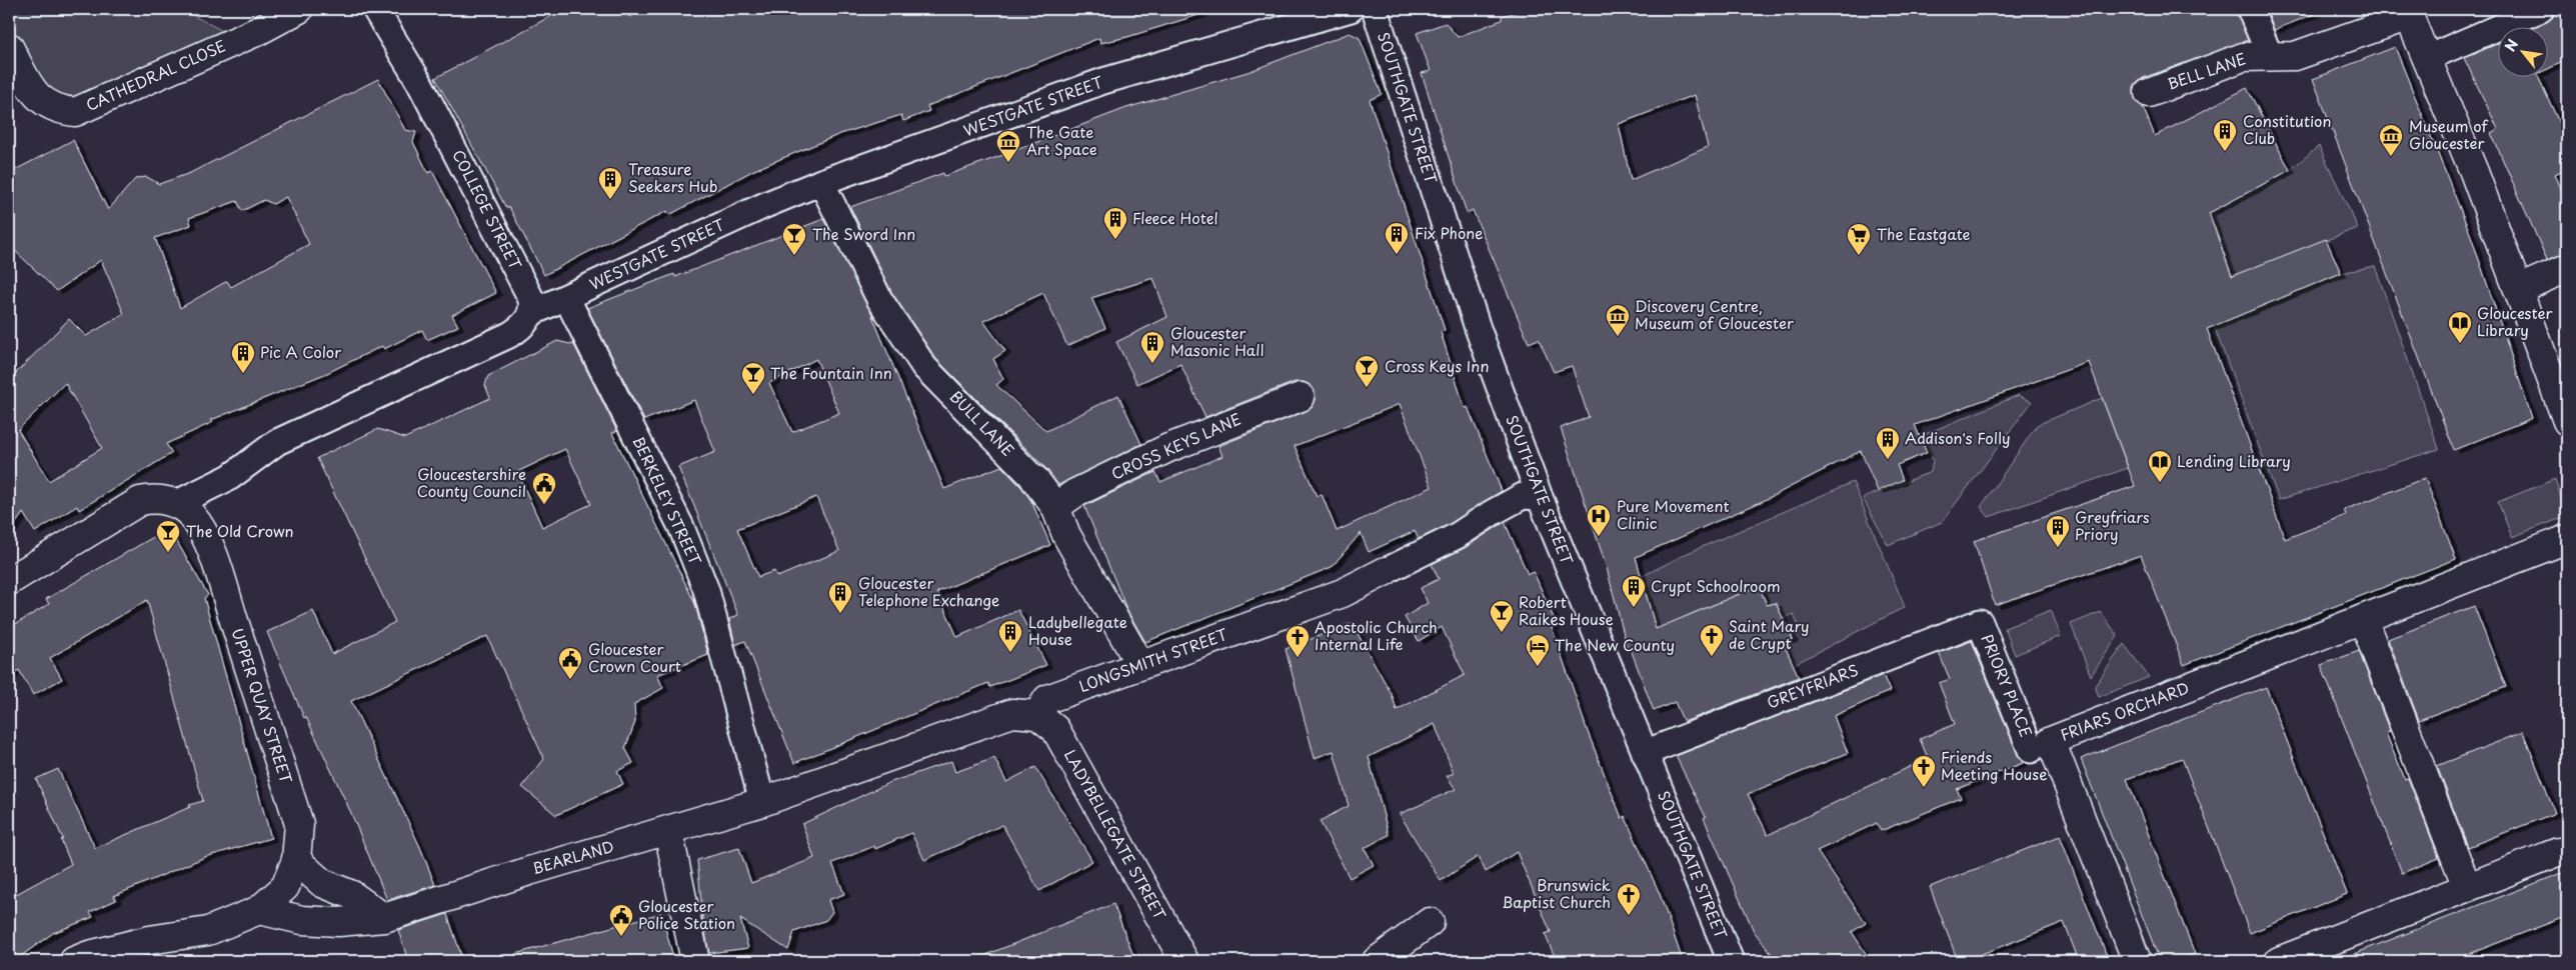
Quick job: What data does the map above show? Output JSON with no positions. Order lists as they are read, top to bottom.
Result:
{
  "streets": {
    "street": [
      "BELL LANE",
      "CATHEDRAL CLOSE",
      "WESTGATE STREET",
      "SOUTHGATE STREET",
      "COLLEGE STREET",
      "BULL LANE",
      "CROSS KEYS LANE",
      "BERKELEY STREET",
      "LONGSMITH STREET",
      "PRIORY PLACE",
      "GREYFRIARS",
      "UPPER QUAY STREET",
      "FRIARS ORCHARD",
      "LADYBELLEGATE STREET",
      "BEARLAND"
    ]
  },
  "crossings": [
    ["WESTGATE STREET", "COLLEGE STREET"],
    ["WESTGATE STREET", "BULL LANE"],
    ["WESTGATE STREET", "BERKELEY STREET"],
    ["WESTGATE STREET", "UPPER QUAY STREET"],
    ["SOUTHGATE STREET", "LONGSMITH STREET"],
    ["SOUTHGATE STREET", "GREYFRIARS"],
    ["BULL LANE", "CROSS KEYS LANE"],
    ["BULL LANE", "LONGSMITH STREET"],
    ["BERKELEY STREET", "BEARLAND"],
    ["LONGSMITH STREET", "LADYBELLEGATE STREET"],
    ["PRIORY PLACE", "GREYFRIARS"],
    ["UPPER QUAY STREET", "BEARLAND"]
  ],
  "places": {
    "building": [
      "Constitution Club",
      "Treasure Seekers Hub",
      "Fleece Hotel",
      "Fix Phone",
      "Gloucester Masonic Hall",
      "Pic A Color",
      "Addison's Folly",
      "Greyfriars Priory",
      "Crypt Schoolroom",
      "Gloucester Telephone Exchange",
      "Ladybellegate House"
    ],
    "museum": ["Museum of Gloucester", "The Gate Art Space", "Discovery Centre, Museum of Gloucester"],
    "bar": [
      "The Sword Inn",
      "Cross Keys Inn",
      "The Fountain Inn",
      "The Old Crown",
      "Robert Raikes House"
    ],
    "supermarket": ["The Eastgate"],
    "library": ["Gloucester Library", "Lending Library"],
    "public building": ["Gloucestershire County Council", "Gloucester Crown Court", "Gloucester Police Station"],
    "hospital": ["Pure Movement Clinic"],
    "church": [
      "Saint Mary de Crypt",
      "Apostolic Church Internal Life",
      "Friends Meeting House",
      "Brunswick Baptist Church"
    ],
    "hotel": ["The New County"]
  },
  "north": "top left"
}
